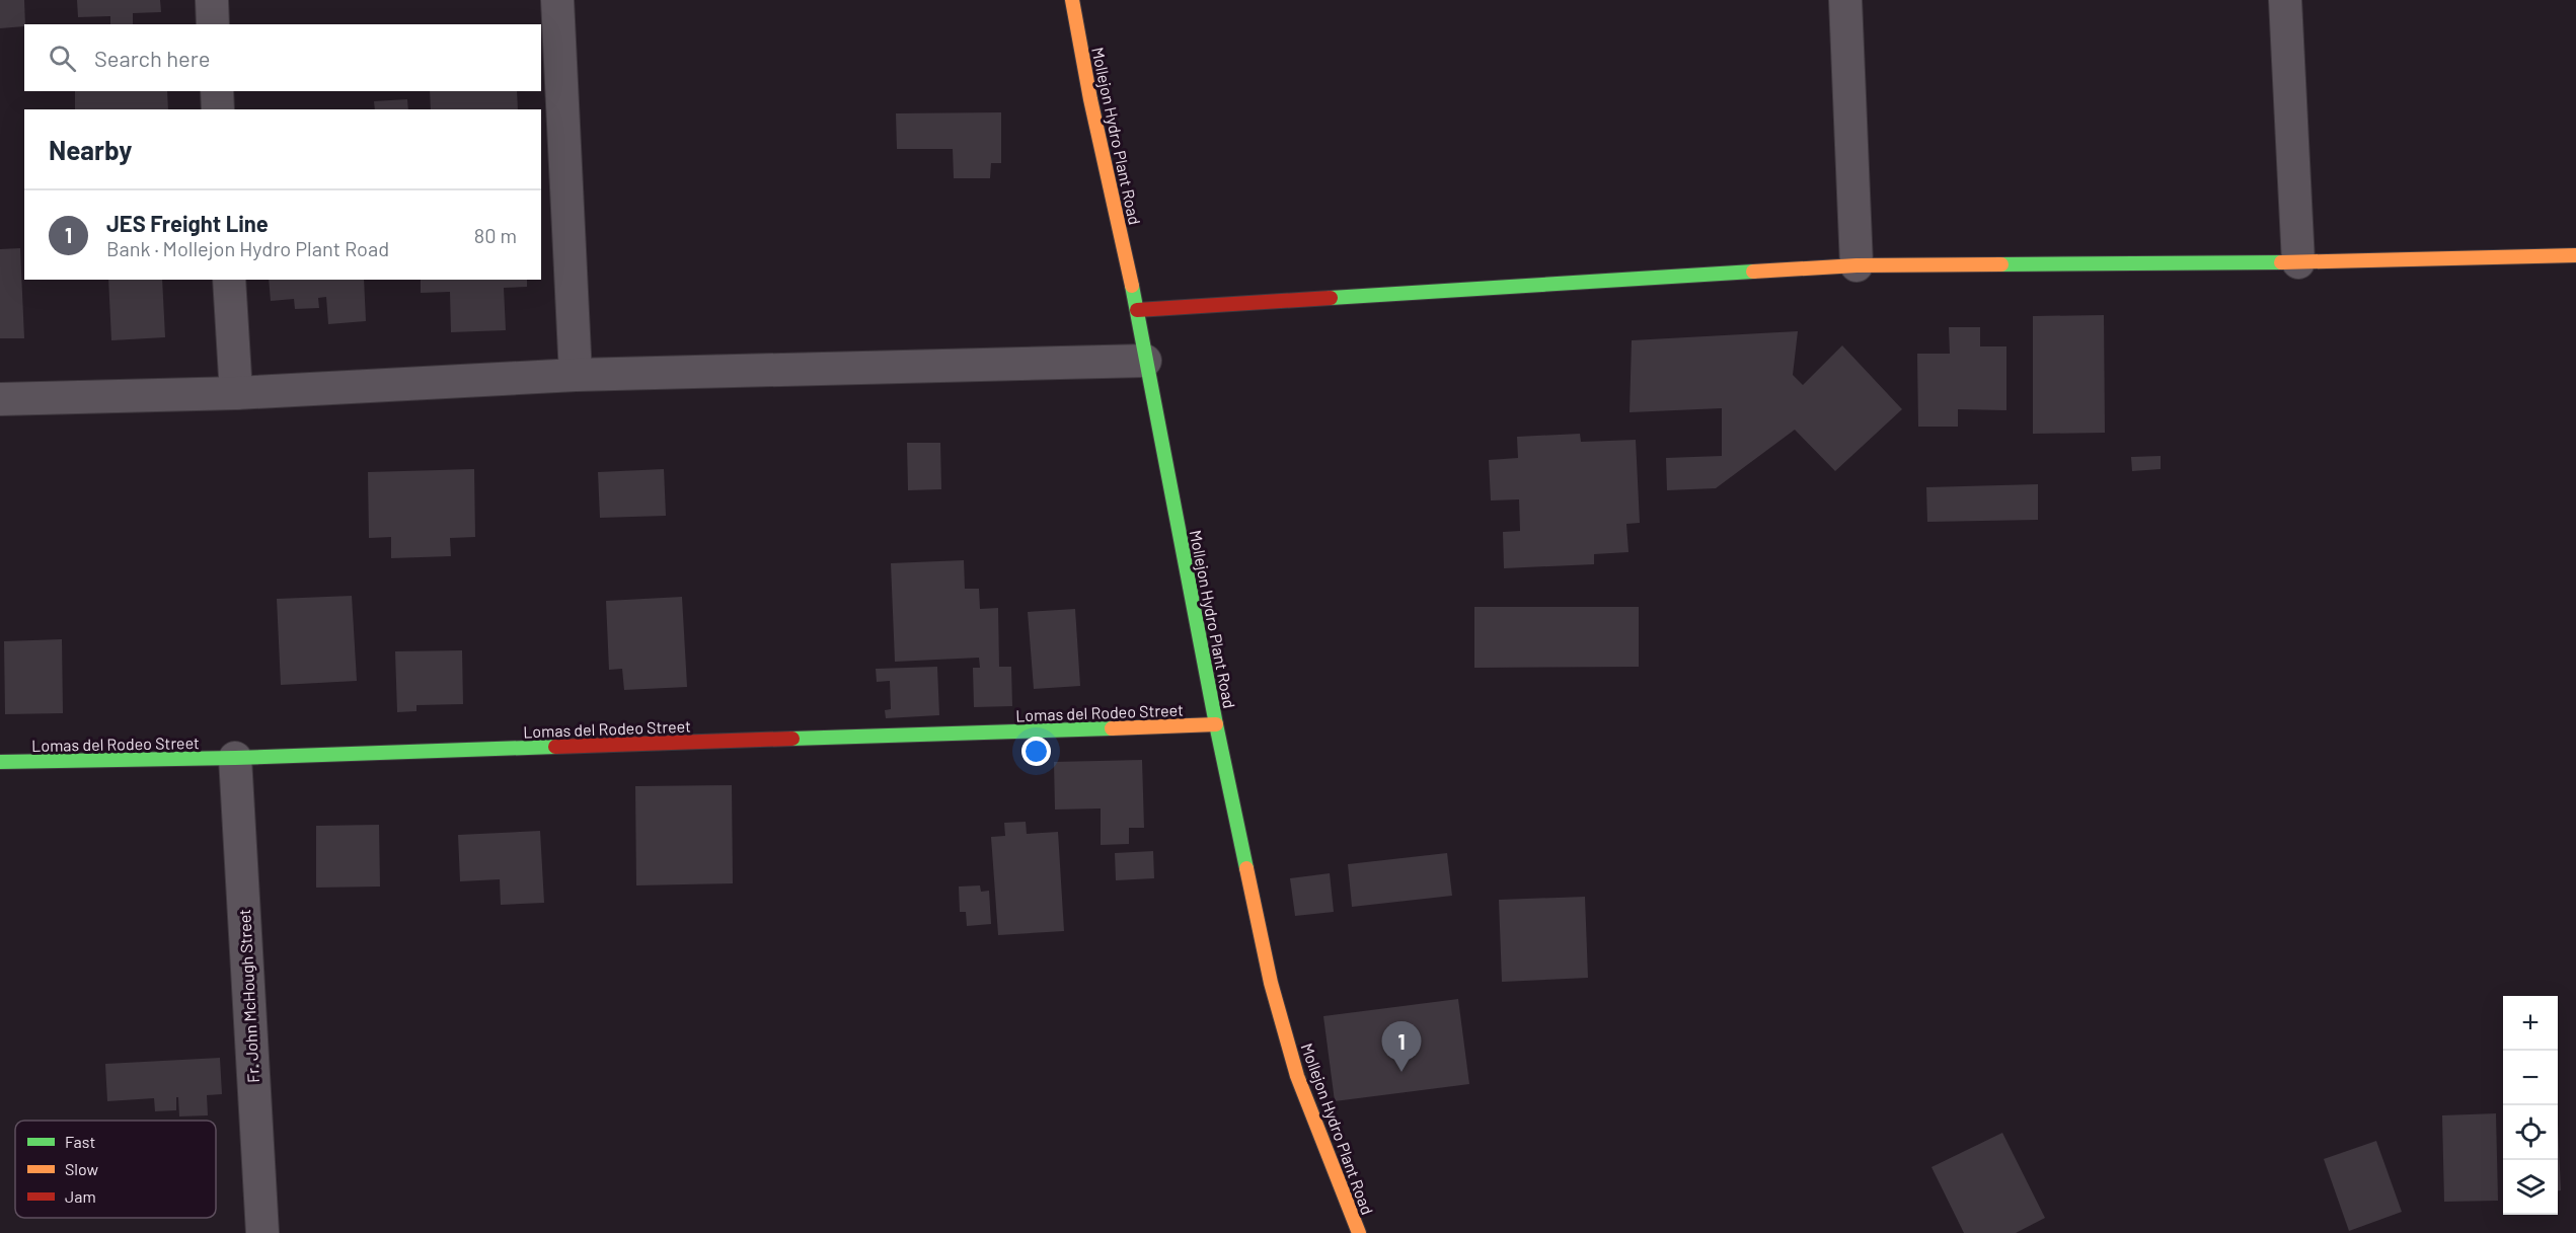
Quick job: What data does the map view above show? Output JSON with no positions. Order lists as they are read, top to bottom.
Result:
{
  "streets": {
    "street": ["Mollejon Hydro Plant Road", "Lomas del Rodeo Street", "Fr. John McHough Street"]
  },
  "crossings": [
    ["Mollejon Hydro Plant Road", "Lomas del Rodeo Street"],
    ["Lomas del Rodeo Street", "Fr. John McHough Street"]
  ],
  "legend": ["Fast", "Slow", "Jam"],
  "page": {
    "search": "Search here",
    "heading": "Nearby",
    "list": [
      {
        "mark": "1",
        "name": "JES Freight Line",
        "note": "Bank · Mollejon Hydro Plant Road",
        "value": "80 m"
      }
    ],
    "map_buttons": ["+", "−"],
    "pins": "1"
  }
}
